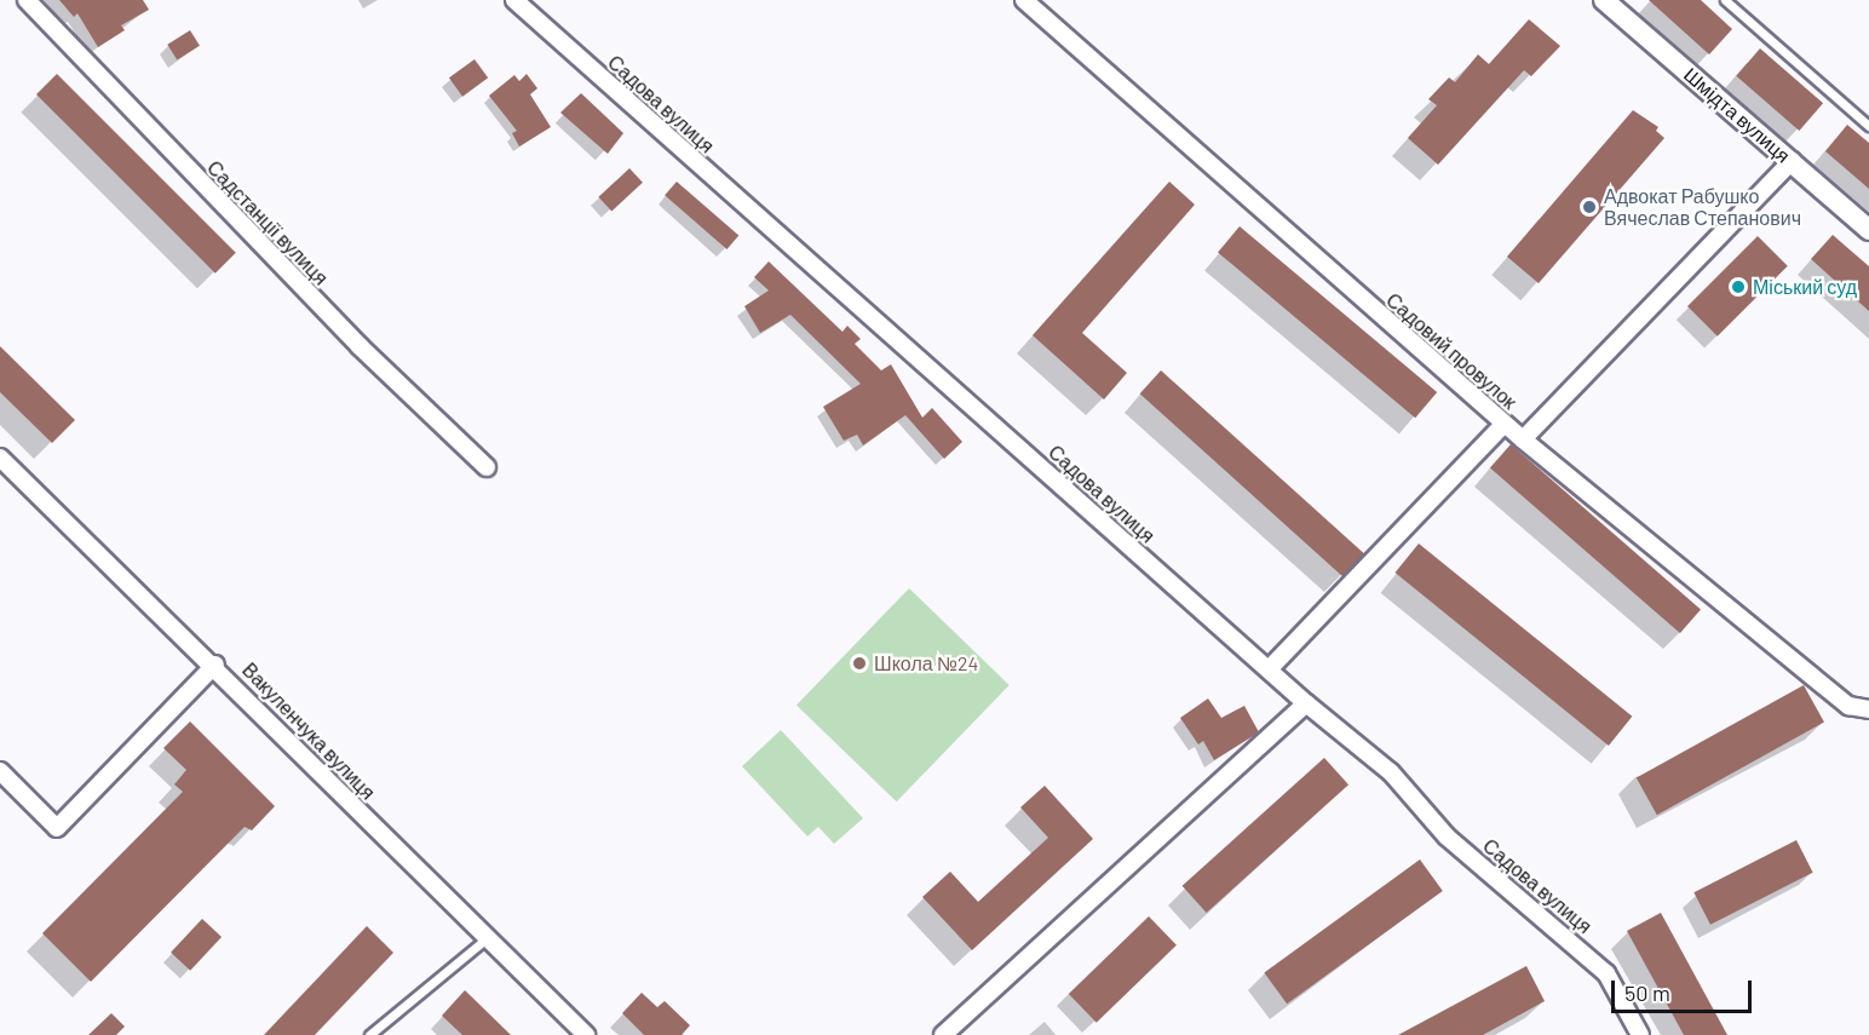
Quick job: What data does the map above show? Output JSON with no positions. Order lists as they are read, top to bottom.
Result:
{
  "streets": {
    "street": [
      "Садова вулиця",
      "Шмідта вулиця",
      "Садстанції вулиця",
      "Садовий провулок",
      "Вакуленчука вулиця"
    ]
  },
  "places": ["Адвокат Рабушко Вячеслав Степанович", "Міський суд", "Школа №24"],
  "scale_bar": "50 m"
}
